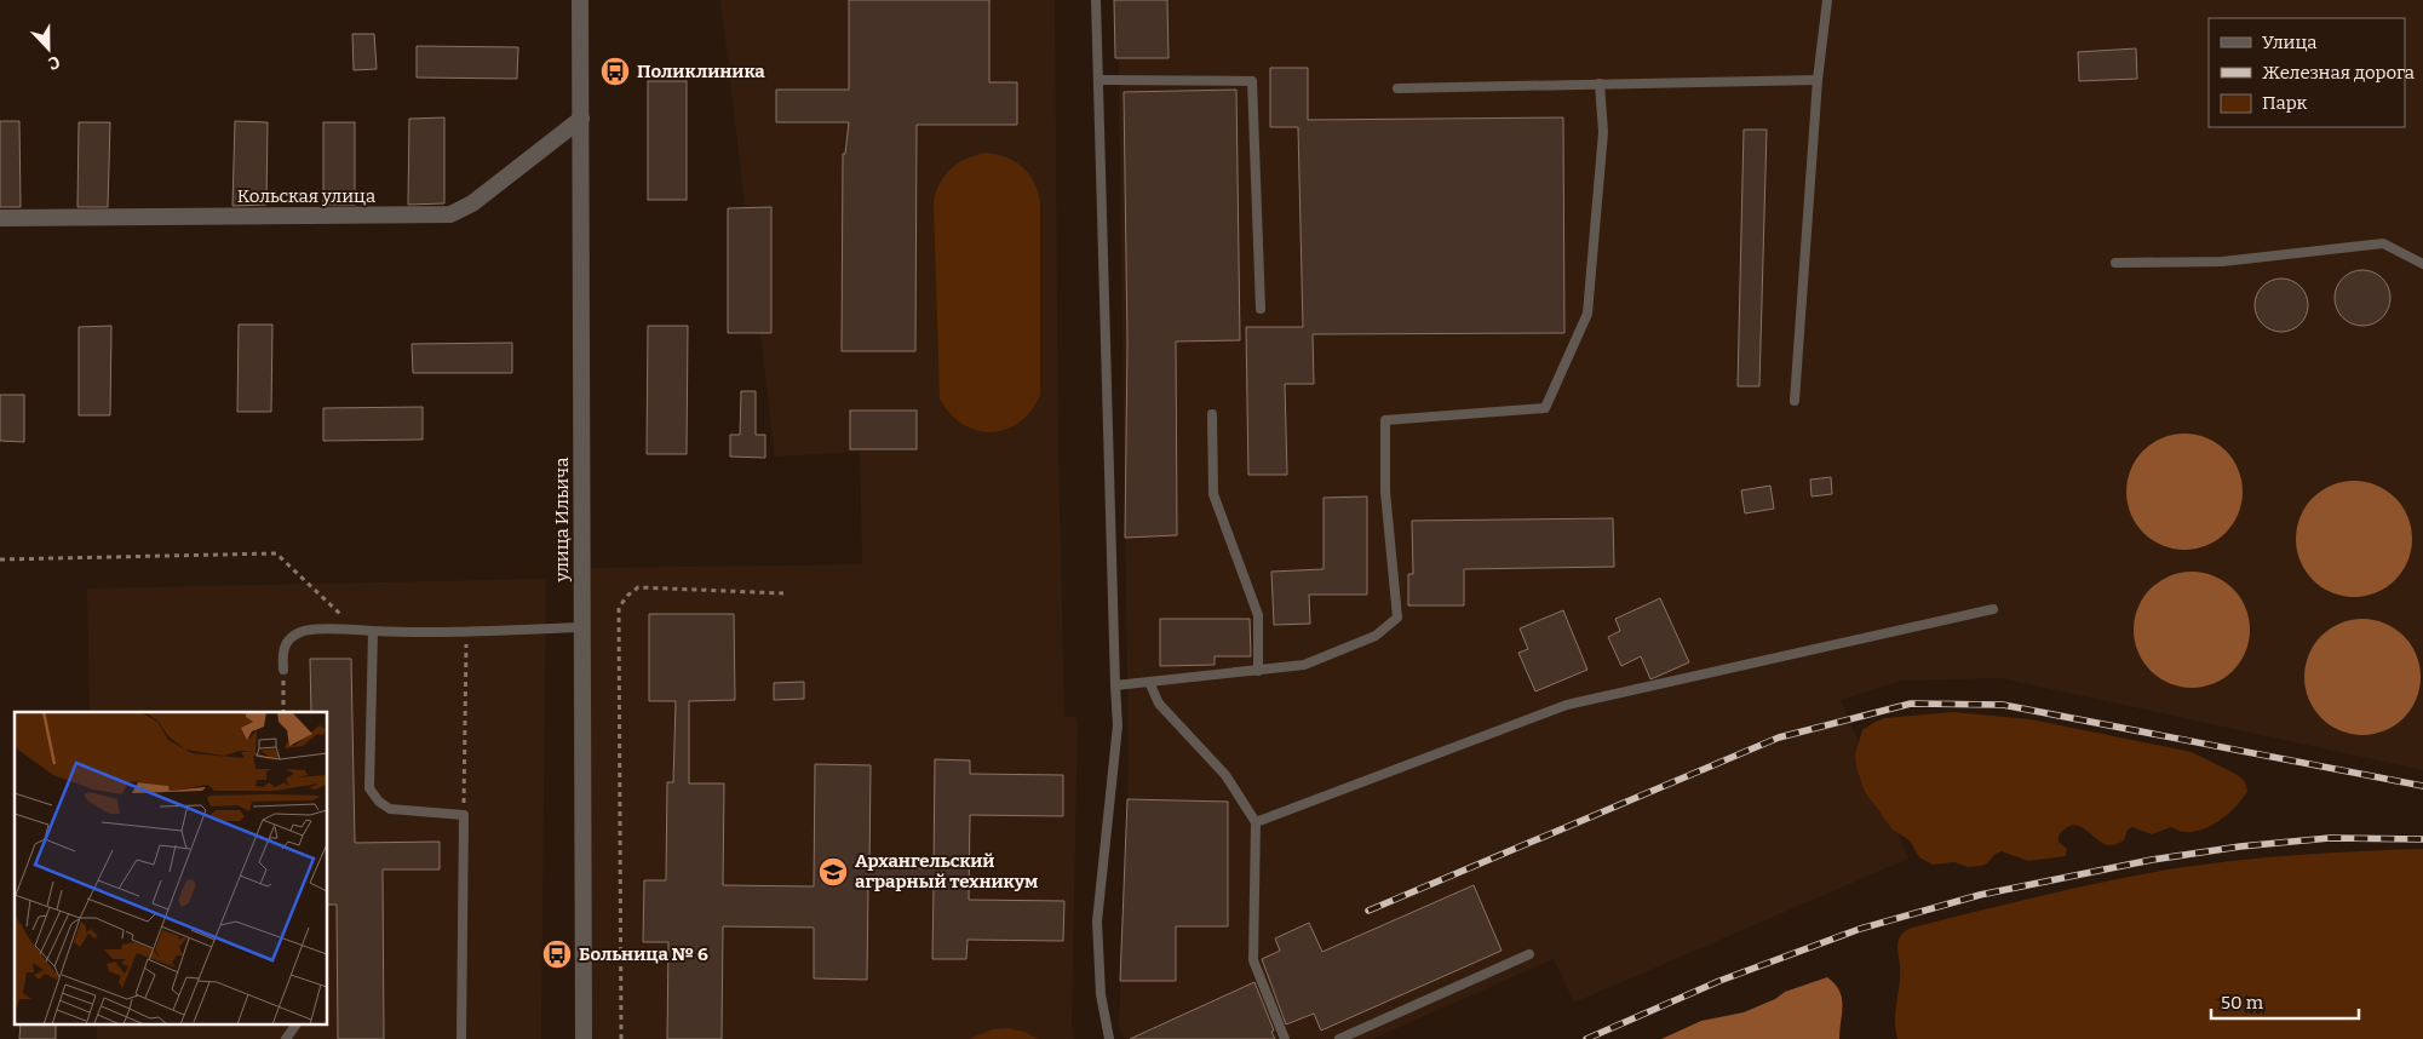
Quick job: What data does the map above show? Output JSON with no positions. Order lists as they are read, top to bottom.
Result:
{
  "streets": {
    "street": ["Кольская улица", "улица Ильича"]
  },
  "crossings": [
    ["Кольская улица", "улица Ильича"]
  ],
  "places": {
    "bus stop": ["Поликлиника", "Больница № 6"],
    "school or university": ["Архангельский аграрный техникум"]
  },
  "legend": ["Улица", "Железная дорога", "Парк"],
  "scale_bar": "50 m",
  "north": "bottom"
}
